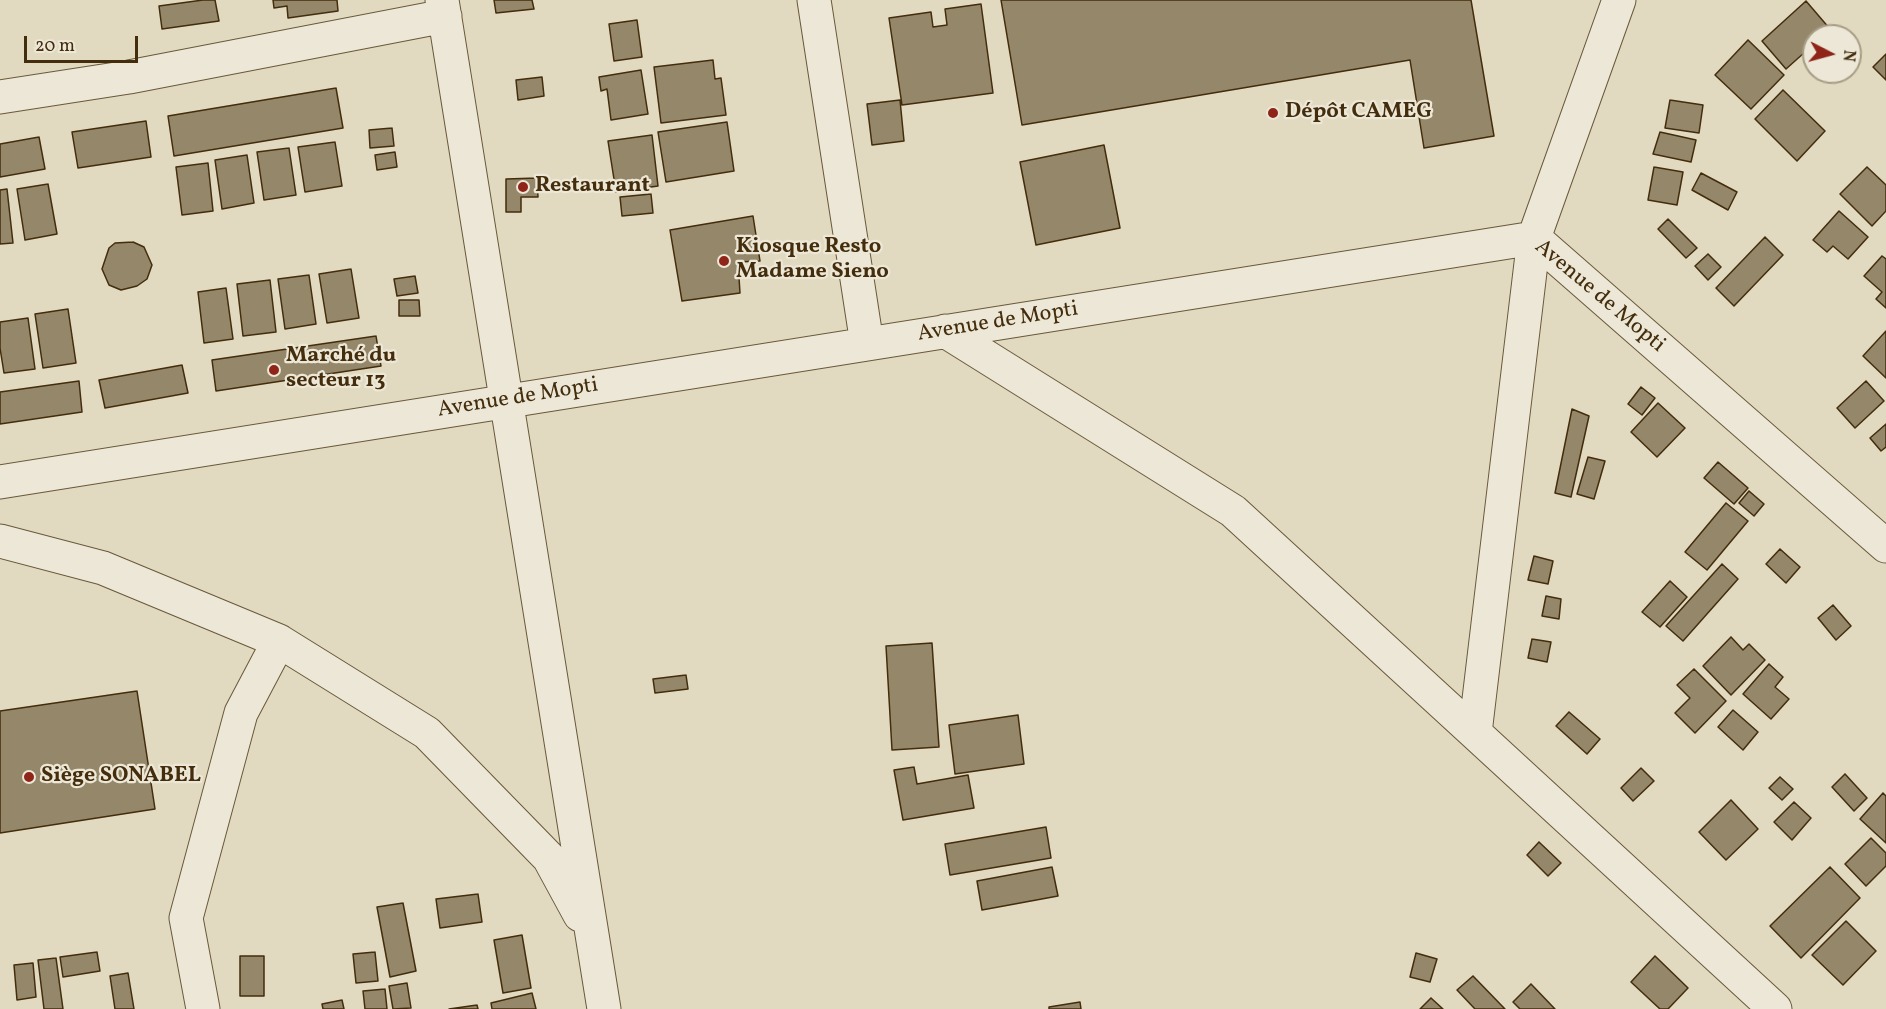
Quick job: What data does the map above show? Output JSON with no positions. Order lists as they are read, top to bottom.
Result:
{
  "streets": {
    "street": ["Avenue de Mopti"]
  },
  "places": [
    "Dépôt CAMEG",
    "Restaurant",
    "Kiosque Resto Madame Sieno",
    "Marché du secteur 13",
    "Siège SONABEL"
  ],
  "scale_bar": "20 m",
  "north": "right"
}
